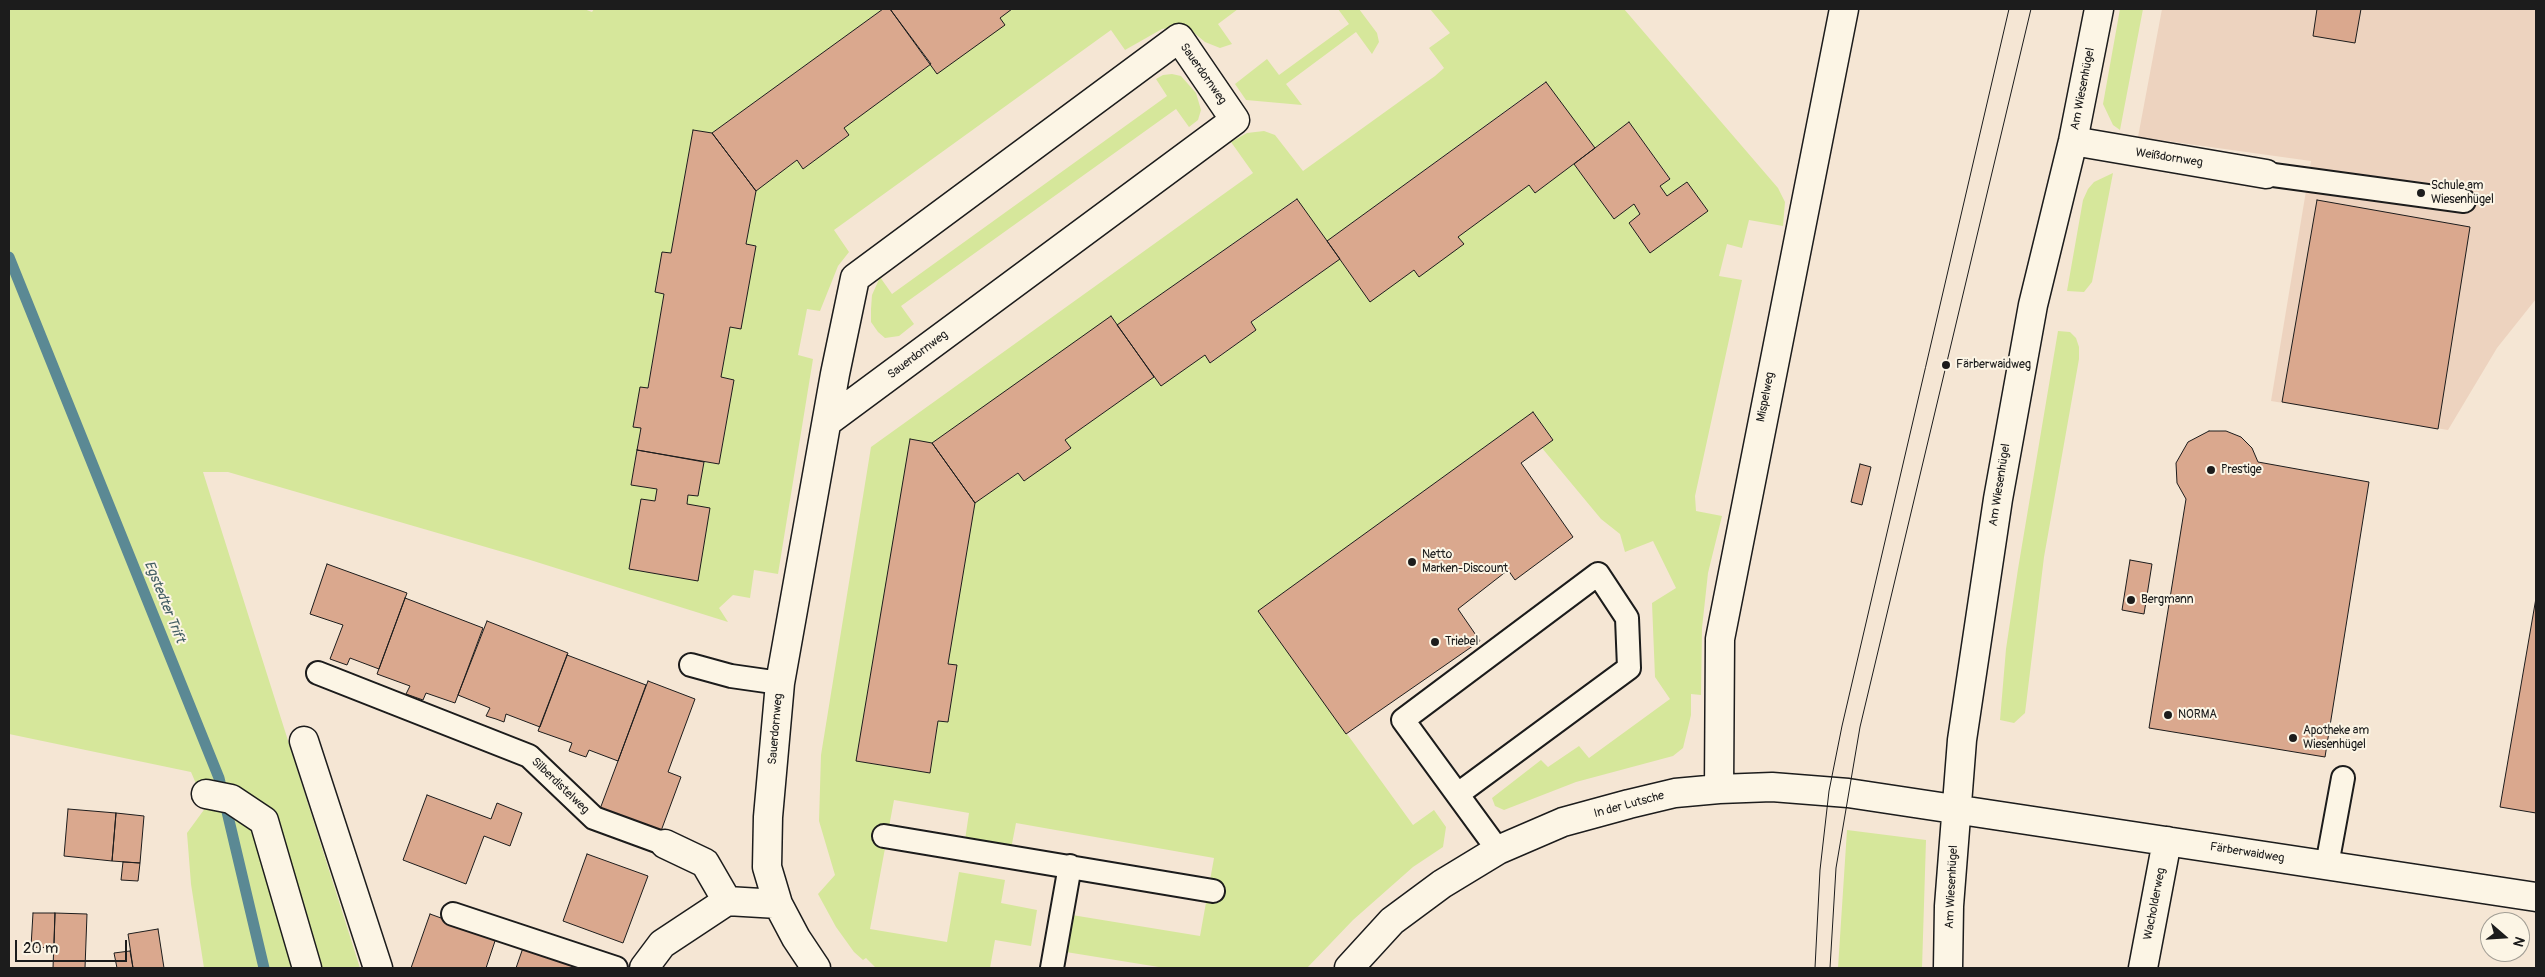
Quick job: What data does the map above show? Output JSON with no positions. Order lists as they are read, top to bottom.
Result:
{
  "streets": {
    "street": [
      "Sauerdornweg",
      "Am Wiesenhügel",
      "Weißdornweg",
      "Mispelweg",
      "Silberdistelweg",
      "In der Lutsche",
      "Färberwaidweg",
      "Wacholderweg"
    ]
  },
  "crossings": [
    ["Am Wiesenhügel", "Weißdornweg"],
    ["Am Wiesenhügel", "In der Lutsche"],
    ["Am Wiesenhügel", "Färberwaidweg"],
    ["Mispelweg", "In der Lutsche"],
    ["In der Lutsche", "Färberwaidweg"],
    ["Färberwaidweg", "Wacholderweg"]
  ],
  "water": ["Egstedter Trift"],
  "places": [
    "Schule am Wiesenhügel",
    "Färberwaidweg",
    "Prestige",
    "Netto Marken-Discount",
    "Bergmann",
    "Triebel",
    "NORMA",
    "Apotheke am Wiesenhügel"
  ],
  "scale_bar": "20 m",
  "north": "right"
}
